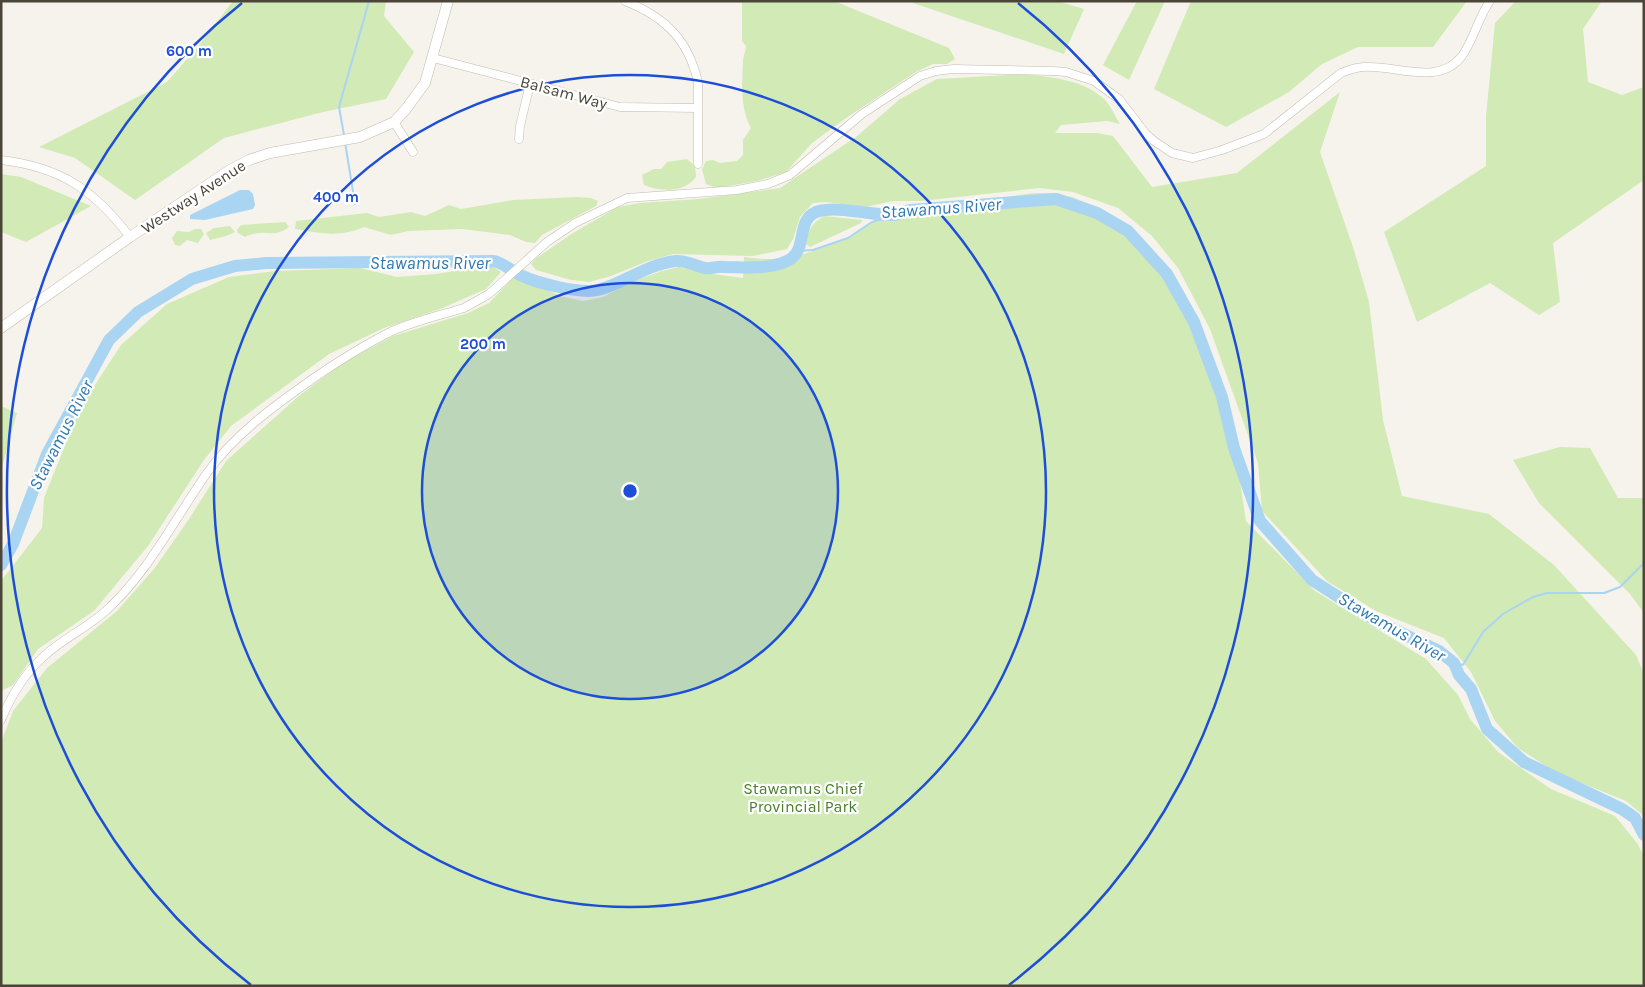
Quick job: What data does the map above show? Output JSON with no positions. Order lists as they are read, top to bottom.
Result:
{
  "streets": {
    "street": ["Balsam Way", "Westway Avenue"]
  },
  "crossings": [
    ["Balsam Way", "Westway Avenue"]
  ],
  "water": ["Stawamus River"],
  "parks": ["Stawamus Chief Provincial Park"],
  "rings": ["600 m", "400 m", "200 m"]
}
